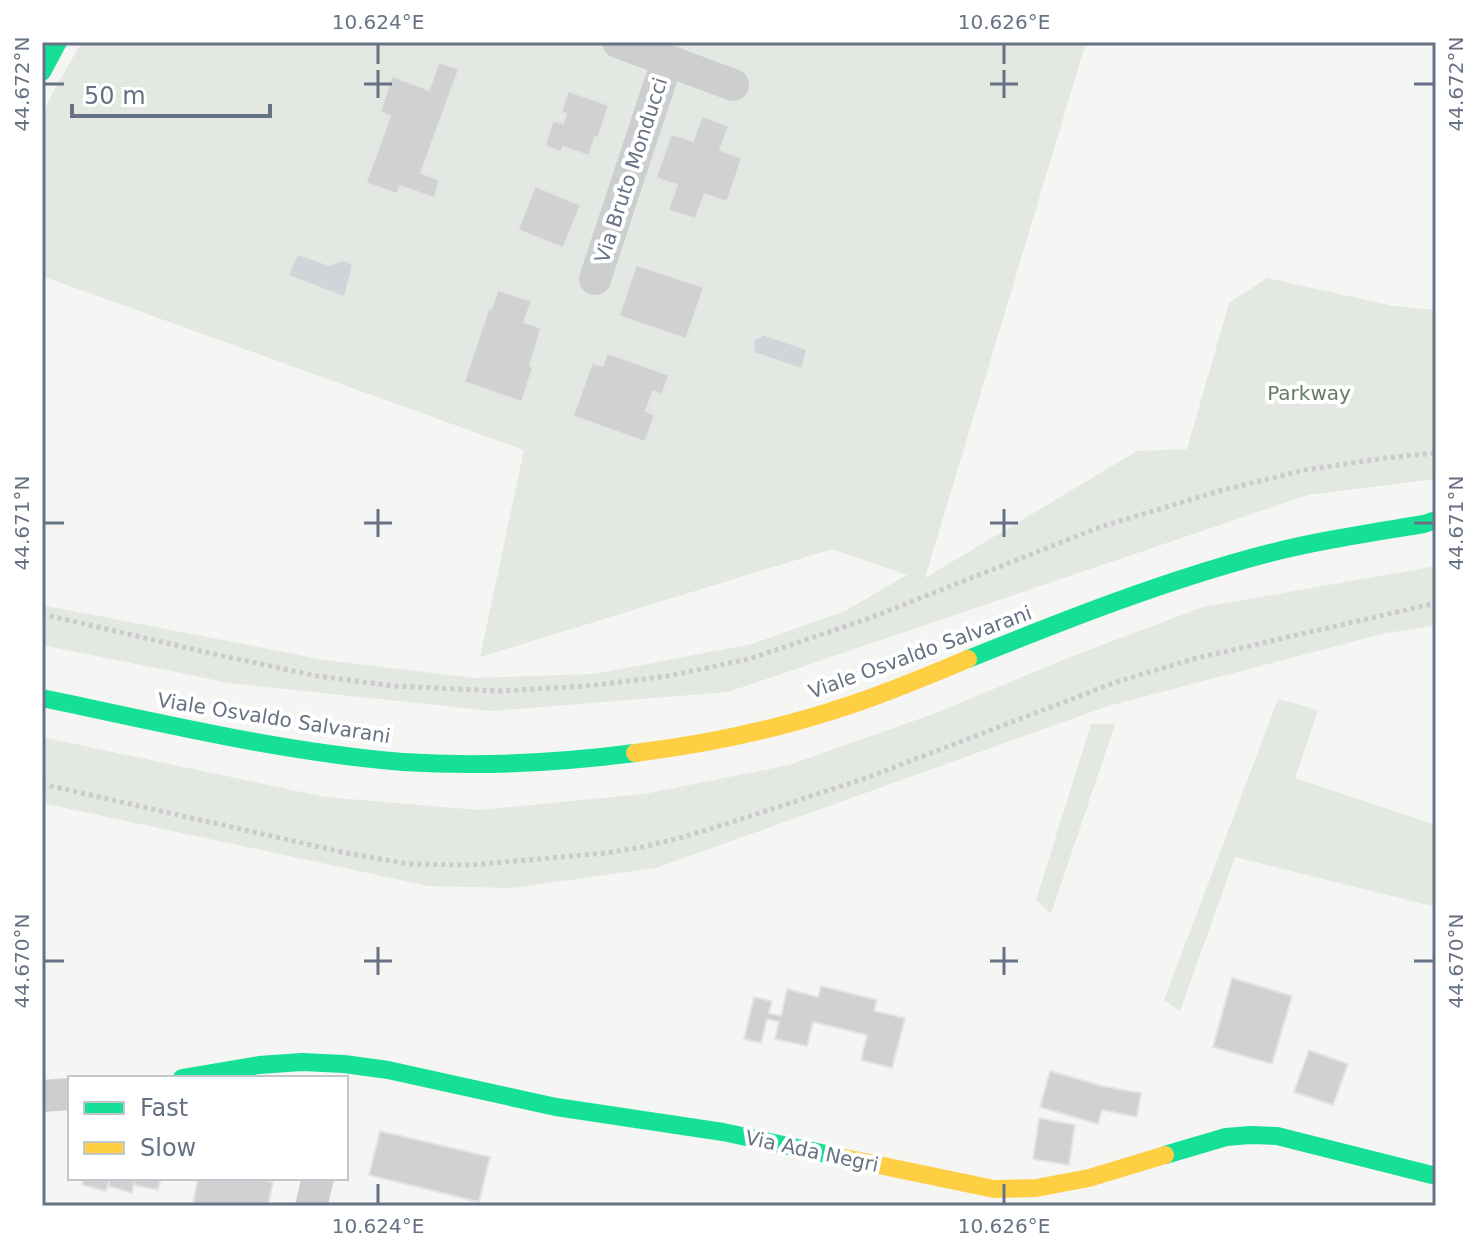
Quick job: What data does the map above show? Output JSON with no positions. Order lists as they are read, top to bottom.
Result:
{
  "streets": {
    "main road": ["Viale Osvaldo Salvarani", "Via Ada Negri"],
    "street": ["Via Bruto Monducci"]
  },
  "parks": ["Parkway"],
  "legend": ["Fast", "Slow"],
  "scale_bar": "50 m",
  "coordinates": [
    "10.624°E",
    "10.626°E",
    "44.672°N",
    "44.671°N",
    "44.670°N"
  ]
}
